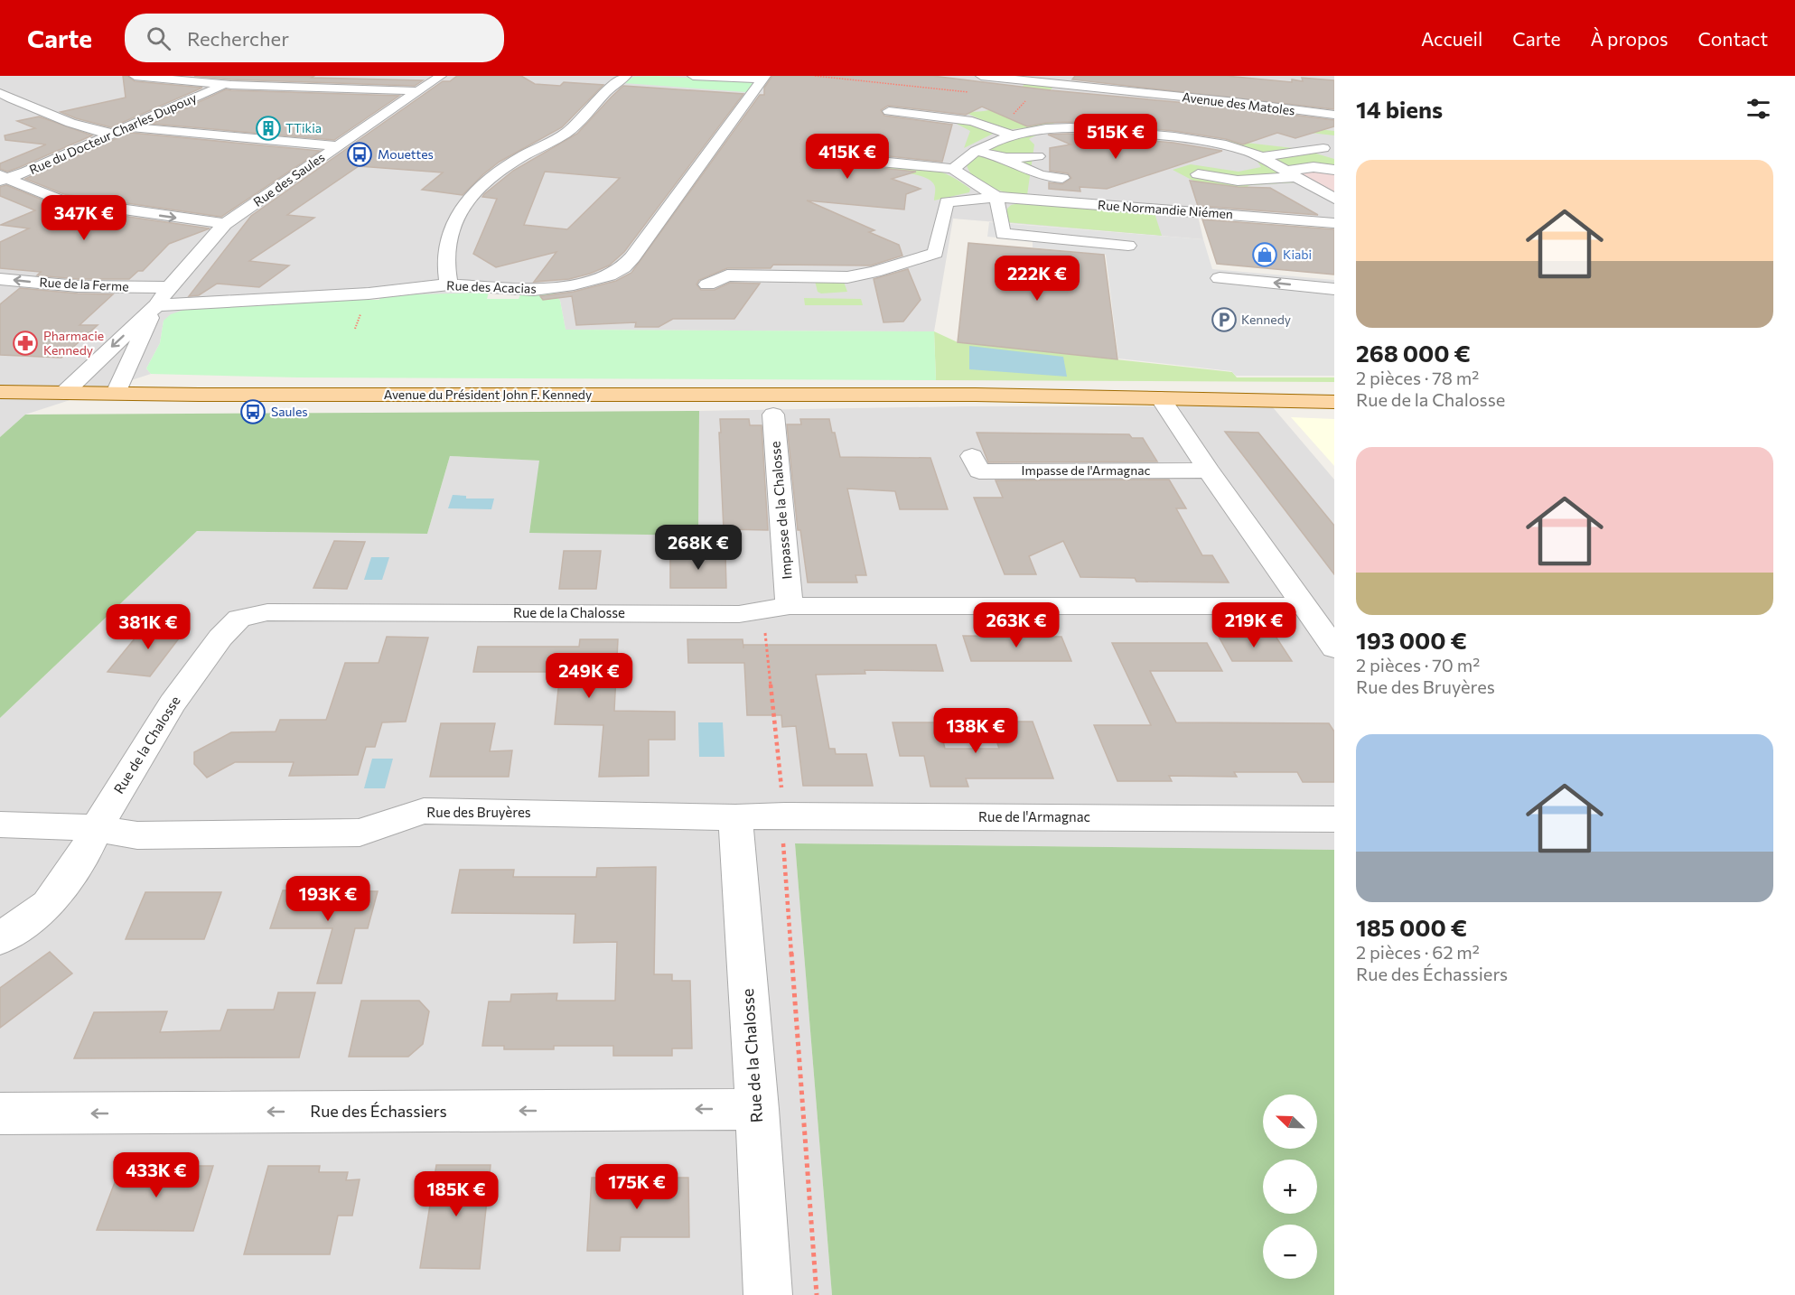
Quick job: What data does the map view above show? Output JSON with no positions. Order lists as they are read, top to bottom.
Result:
{
  "streets": {
    "main road": ["Avenue du Président John F. Kennedy"],
    "street": [
      "Avenue des Matoles",
      "Rue du Docteur Charles Dupouy",
      "Rue des Saules",
      "Rue Normandie Niémen",
      "Rue de la Ferme",
      "Rue des Acacias",
      "Impasse de l'Armagnac",
      "Impasse de la Chalosse",
      "Rue de la Chalosse",
      "Rue des Bruyères",
      "Rue de l'Armagnac",
      "Rue des Échassiers"
    ]
  },
  "crossings": [
    ["Rue des Saules", "Rue de la Ferme"],
    ["Rue des Saules", "Rue des Acacias"],
    ["Rue des Saules", "Avenue du Président John F. Kennedy"],
    ["Impasse de la Chalosse", "Rue de la Chalosse"],
    ["Rue de la Chalosse", "Rue des Bruyères"],
    ["Rue de la Chalosse", "Rue de l'Armagnac"],
    ["Rue de la Chalosse", "Rue des Échassiers"],
    ["Rue des Bruyères", "Rue de l'Armagnac"]
  ],
  "one_way": ["Rue des Échassiers"],
  "places": {
    "building": ["TTikia"],
    "bus stop": ["Mouettes", "Saules"],
    "shop": ["Kiabi"],
    "parking": ["Kennedy"],
    "pharmacy": ["Pharmacie Kennedy"]
  },
  "north": "top left",
  "page": {
    "header": "Carte",
    "search": "Rechercher",
    "nav": [
      "Accueil",
      "Carte",
      "À propos",
      "Contact"
    ],
    "heading": "14 biens",
    "price": [
      "515K €",
      "415K €",
      "347K €",
      "222K €",
      "268K €",
      "263K €",
      "219K €",
      "381K €",
      "249K €",
      "138K €",
      "193K €",
      "433K €",
      "175K €",
      "185K €"
    ],
    "list": [
      {
        "name": "268 000 €",
        "note": "2 pièces · 78 m² · Rue de la Chalosse"
      },
      {
        "name": "193 000 €",
        "note": "2 pièces · 70 m² · Rue des Bruyères"
      },
      {
        "name": "185 000 €",
        "note": "2 pièces · 62 m² · Rue des Échassiers"
      }
    ],
    "map_buttons": ["+", "−"]
  }
}
